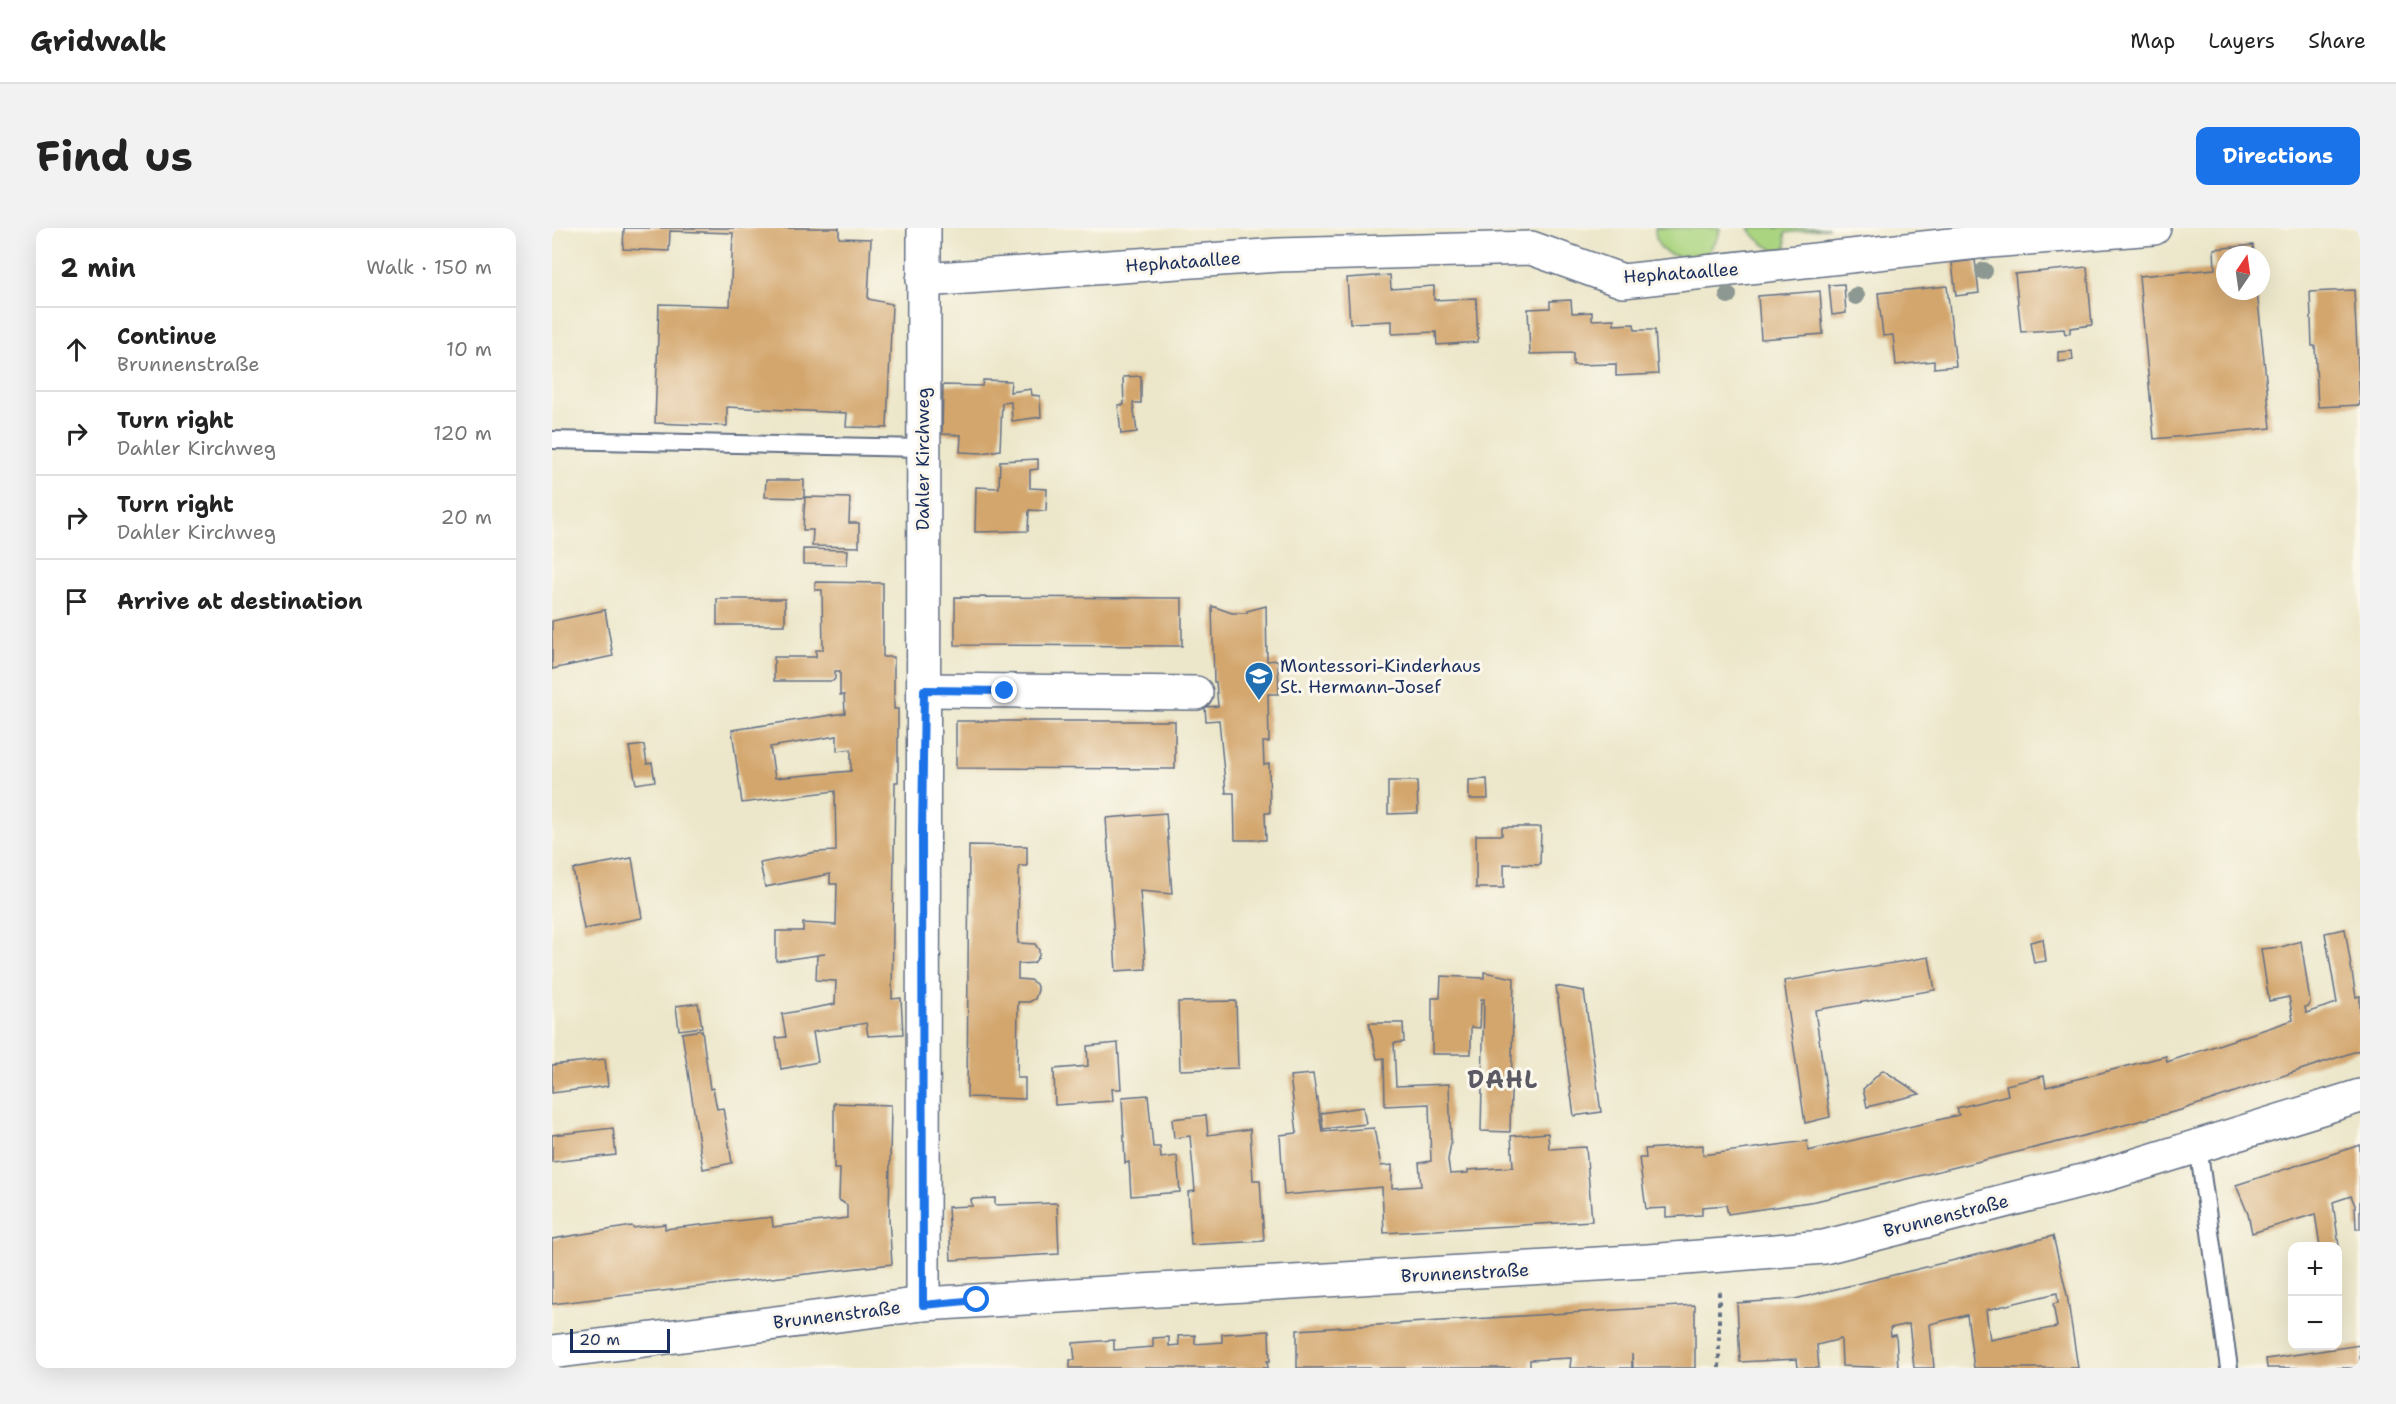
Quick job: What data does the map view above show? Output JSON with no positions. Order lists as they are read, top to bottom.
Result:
{
  "streets": {
    "street": ["Hephataallee", "Dahler Kirchweg", "Brunnenstraße"]
  },
  "crossings": [
    ["Hephataallee", "Dahler Kirchweg"],
    ["Dahler Kirchweg", "Brunnenstraße"]
  ],
  "districts": ["DAHL"],
  "places": {
    "school or university": ["Montessori-Kinderhaus St. Hermann-Josef"]
  },
  "scale_bar": "20 m",
  "north": "top",
  "page": {
    "header": "Gridwalk",
    "nav": ["Map", "Layers", "Share"],
    "buttons": "Directions",
    "title": "Find us",
    "heading": ["2 min", "Walk · 150 m"],
    "list": [
      ["Continue", "Brunnenstraße", "10 m"],
      ["Turn right", "Dahler Kirchweg", "120 m"],
      ["Turn right", "Dahler Kirchweg", "20 m"],
      "Arrive at destination"
    ],
    "map_buttons": ["+", "−"],
    "scale": "20 m"
  }
}
